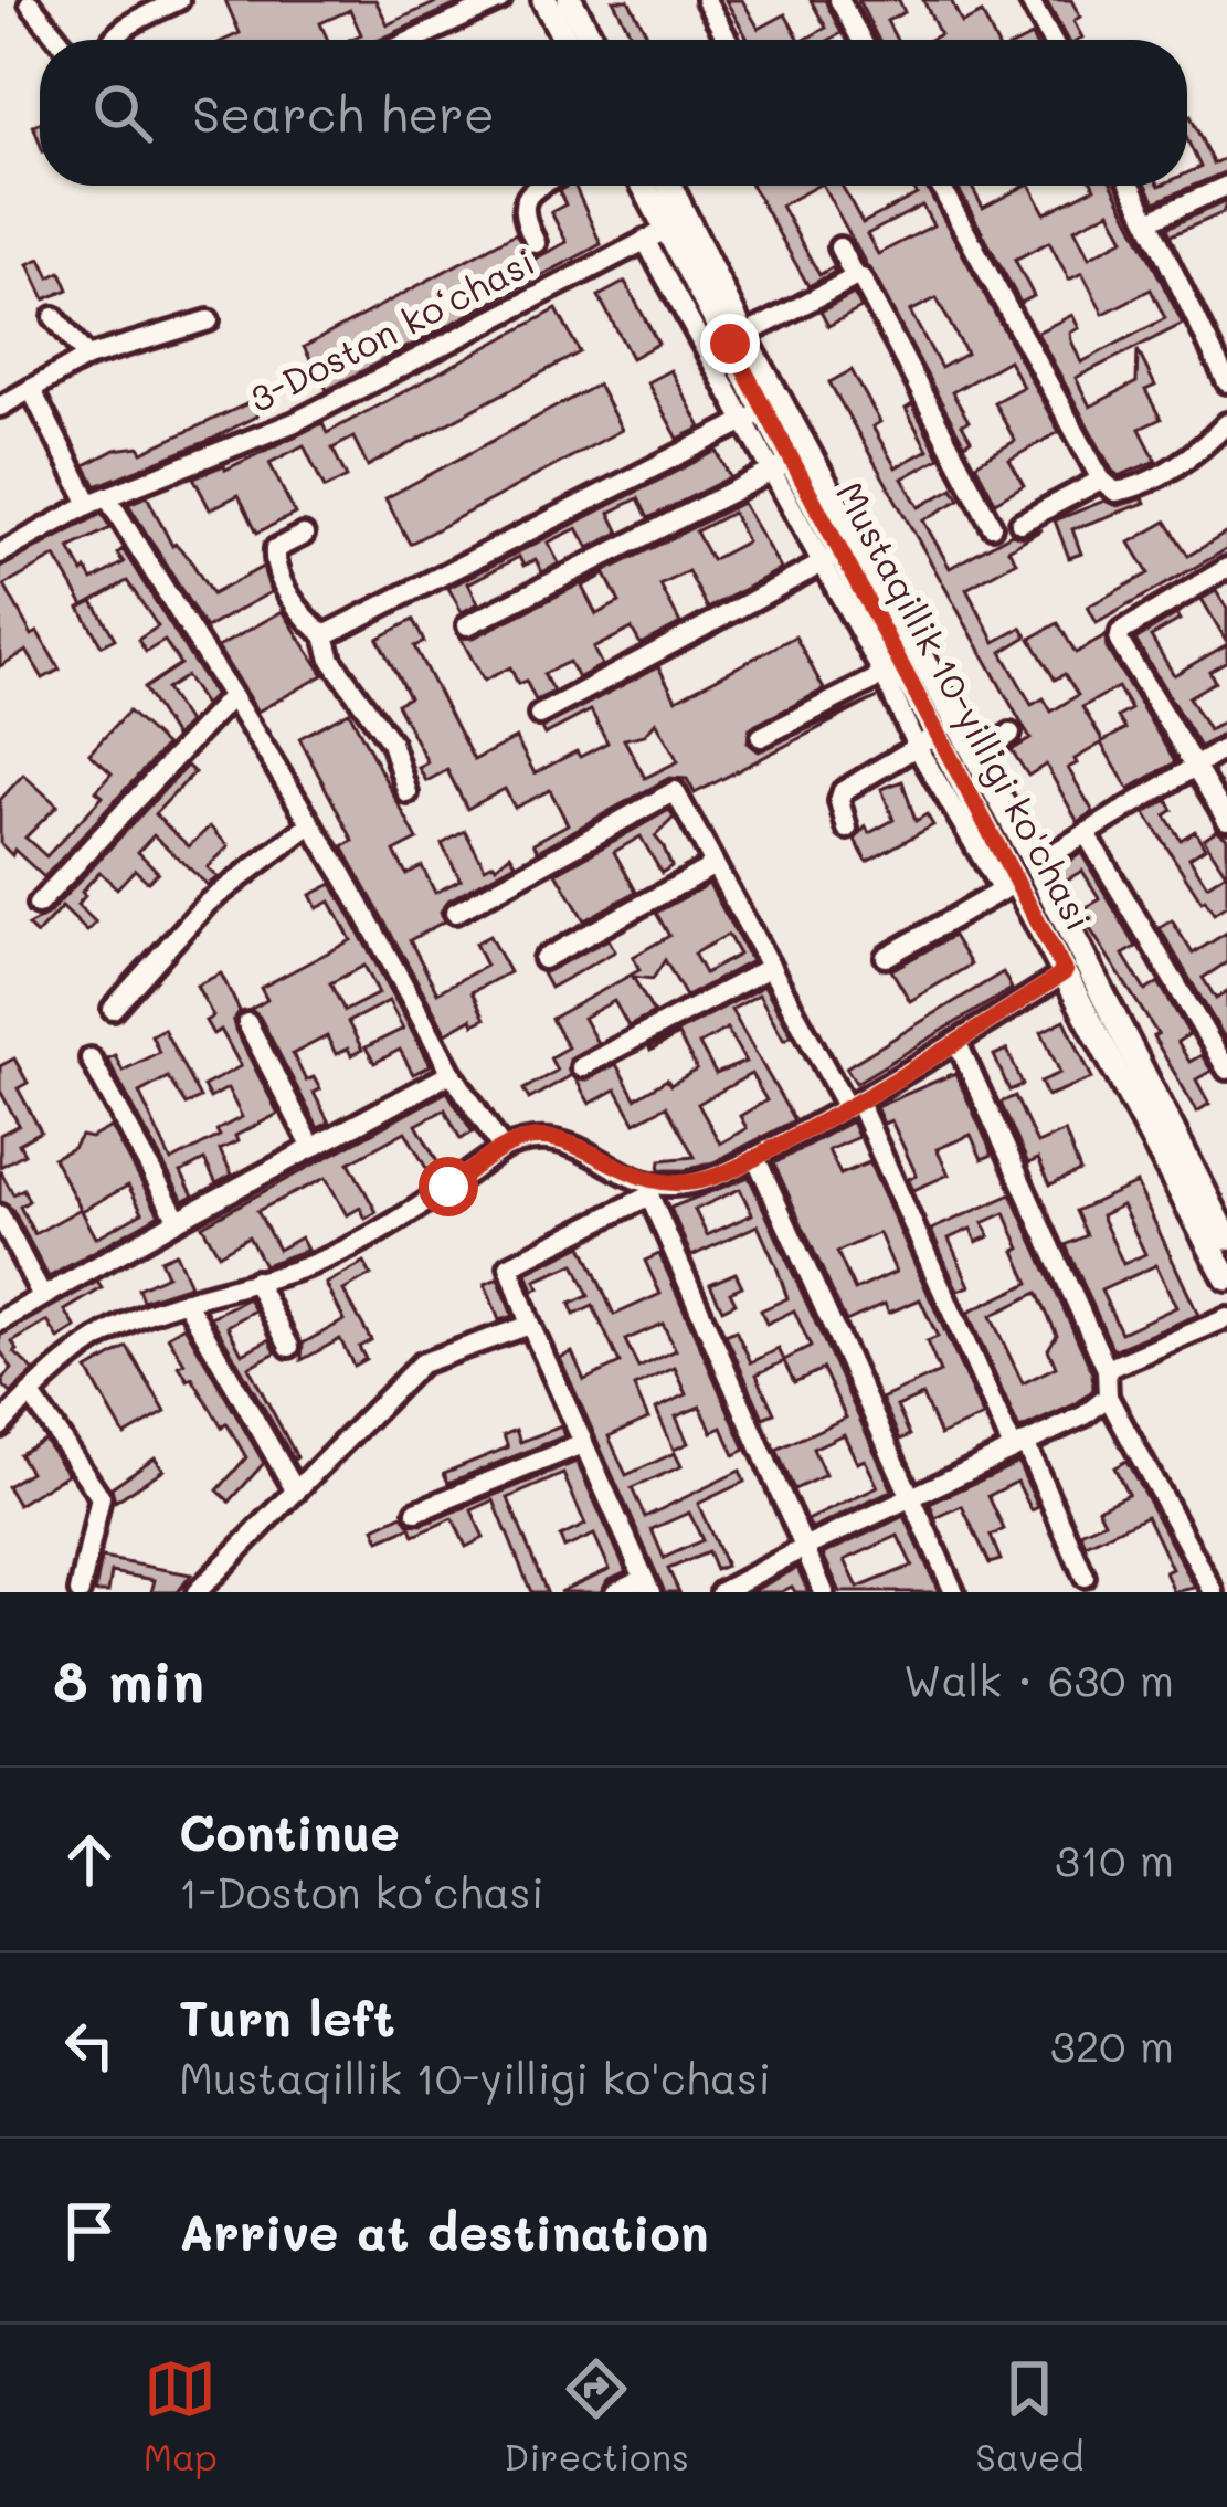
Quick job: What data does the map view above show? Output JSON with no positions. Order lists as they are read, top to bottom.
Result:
{
  "streets": {
    "main road": ["Mustaqillik 10-yilligi ko'chasi"],
    "street": ["3-Doston koʻchasi"]
  },
  "crossings": [
    ["3-Doston koʻchasi", "Mustaqillik 10-yilligi ko'chasi"]
  ],
  "page": {
    "search": "Search here",
    "heading": ["8 min", "Walk · 630 m"],
    "list": [
      ["Continue", "1-Doston koʻchasi", "310 m"],
      ["Turn left", "Mustaqillik 10-yilligi ko'chasi", "320 m"],
      "Arrive at destination"
    ],
    "nav": ["Map", "Directions", "Saved"]
  }
}
